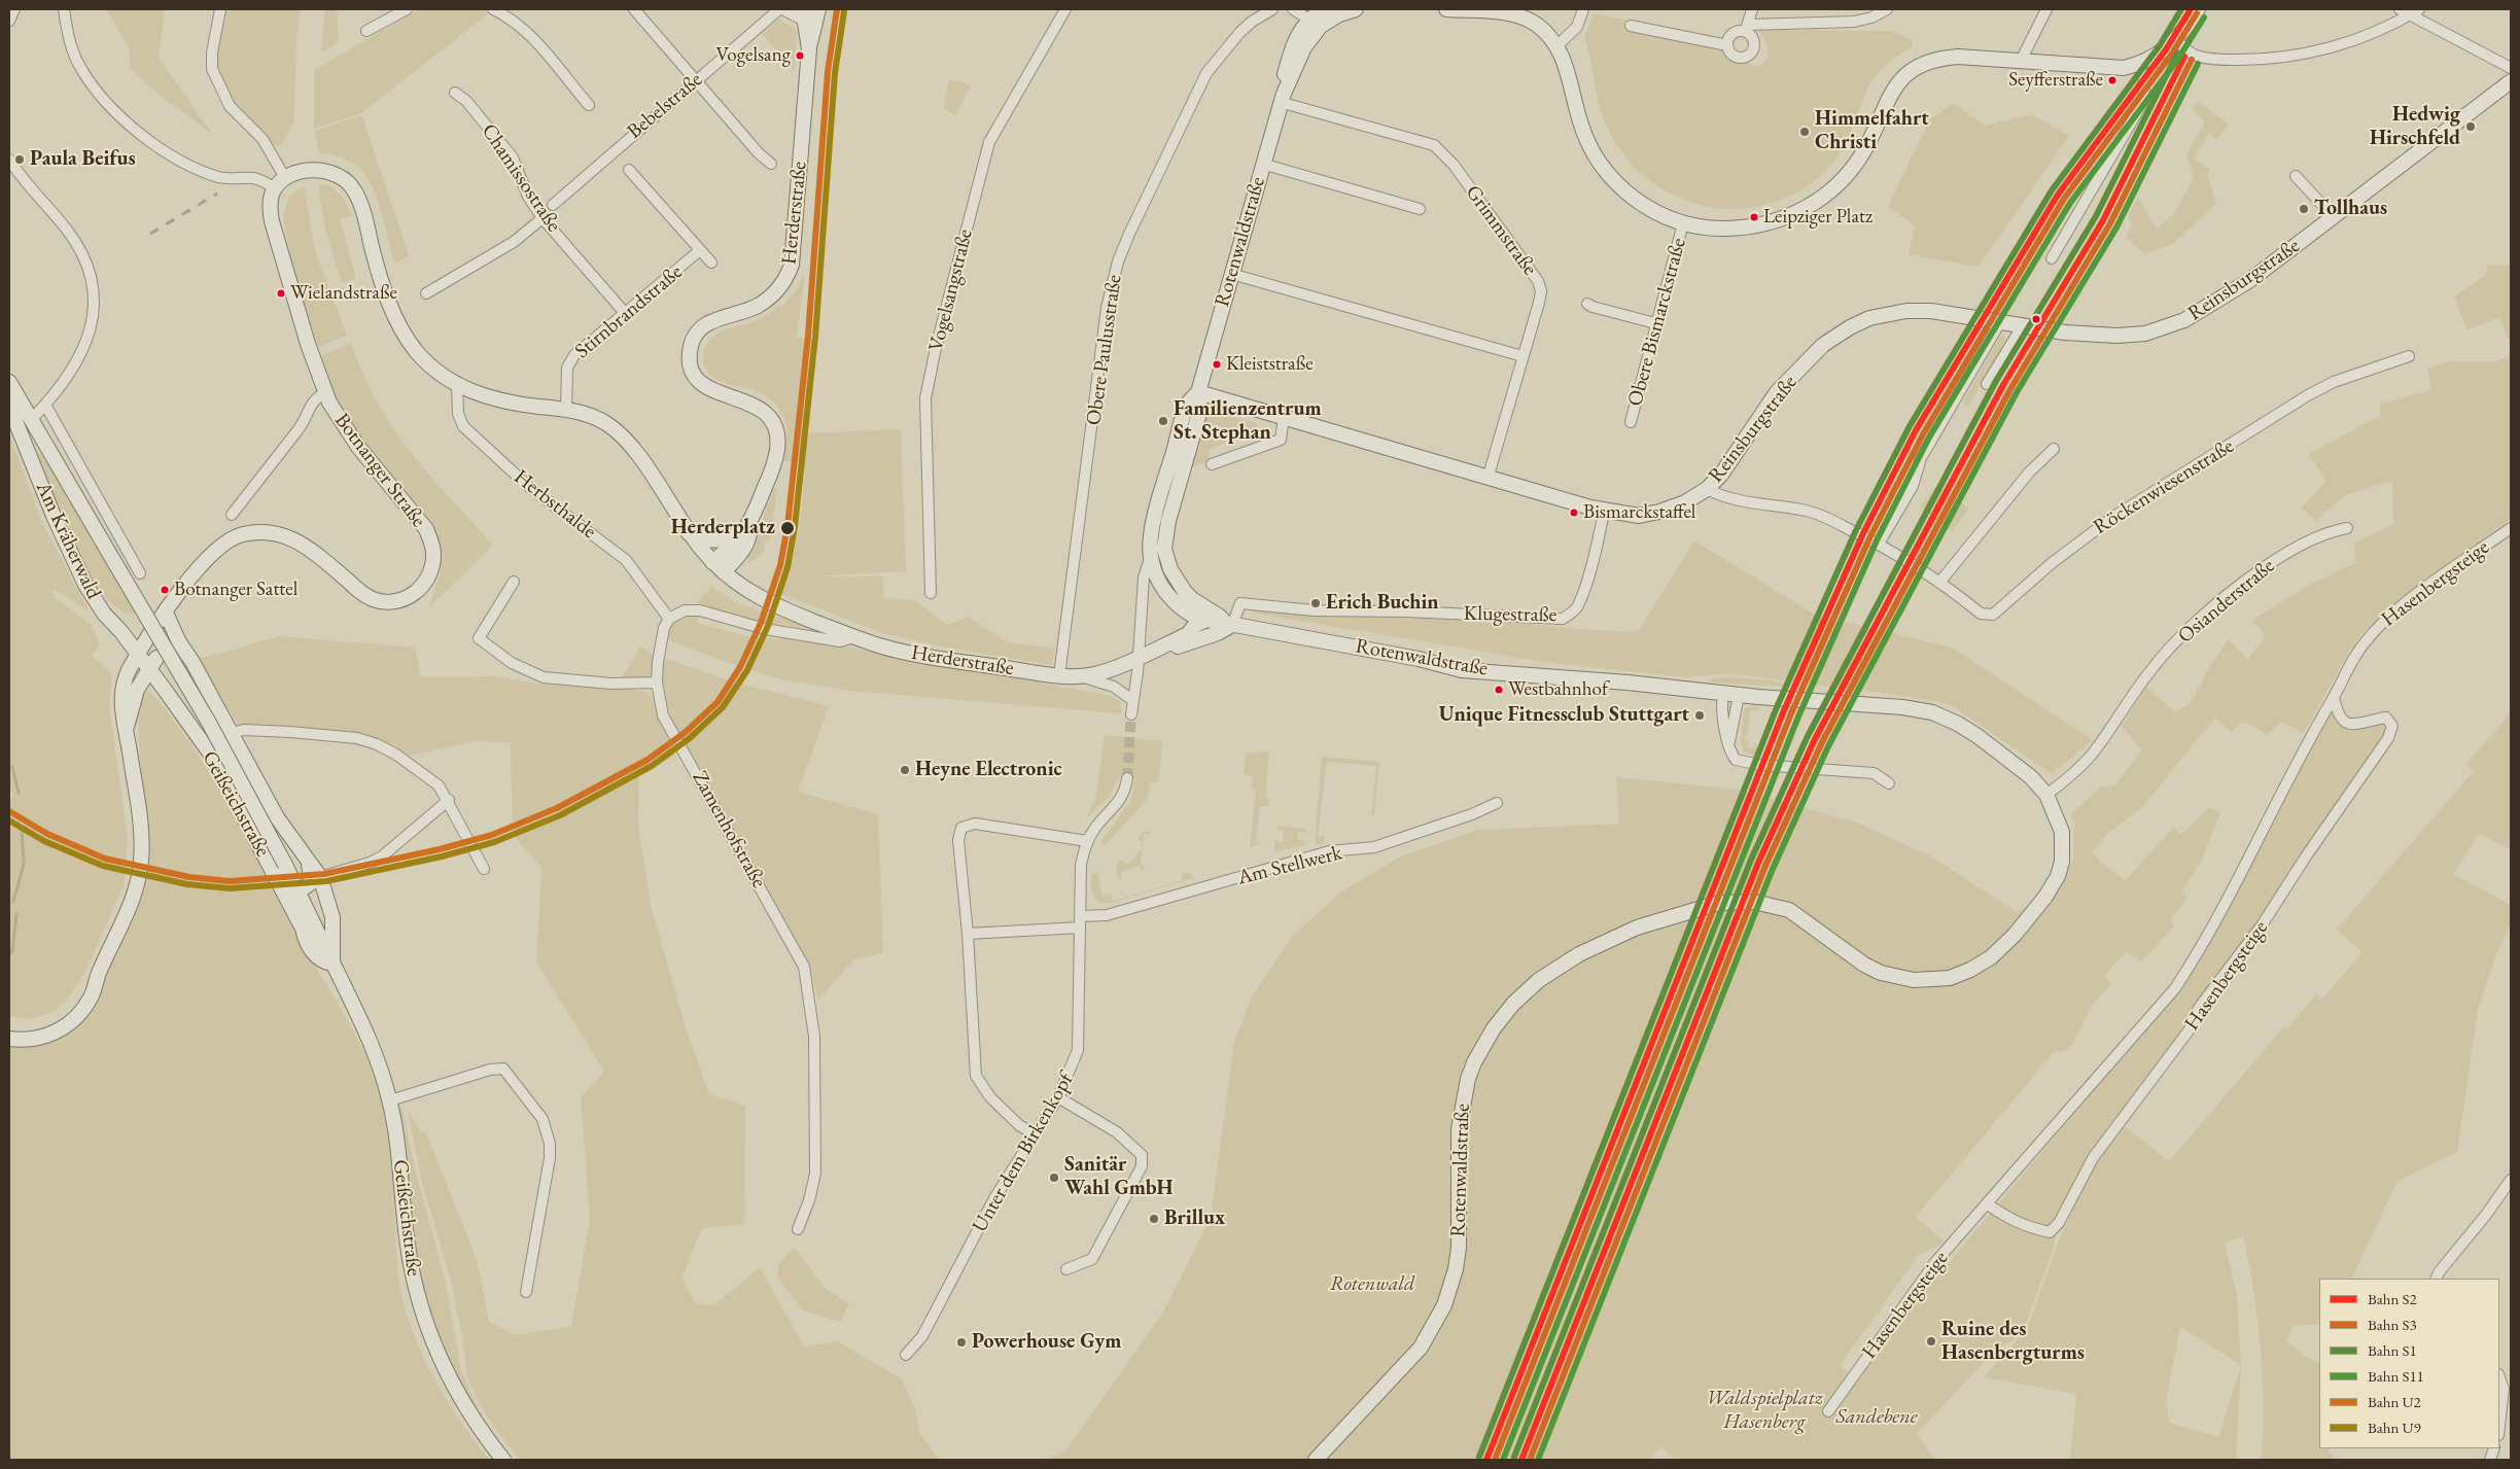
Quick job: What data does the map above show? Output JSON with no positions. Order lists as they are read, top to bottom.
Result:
{
  "streets": {
    "main road": [
      "Bebelstraße",
      "Herderstraße",
      "Rotenwaldstraße",
      "Reinsburgstraße",
      "Botnanger Straße",
      "Am Kräherwald",
      "Geißeichstraße"
    ],
    "street": [
      "Chamissostraße",
      "Grimmstraße",
      "Vogelsangstraße",
      "Stirnbrandstraße",
      "Obere Bismarckstraße",
      "Obere Paulusstraße",
      "Röckenwiesenstraße",
      "Herbsthalde",
      "Hasenbergsteige",
      "Osianderstraße",
      "Klugestraße",
      "Zamenhofstraße",
      "Am Stellwerk",
      "Unter dem Birkenkopf"
    ]
  },
  "crossings": [
    ["Bebelstraße", "Herderstraße"],
    ["Chamissostraße", "Stirnbrandstraße"],
    ["Herderstraße", "Rotenwaldstraße"],
    ["Herderstraße", "Obere Paulusstraße"],
    ["Grimmstraße", "Rotenwaldstraße"],
    ["Grimmstraße", "Reinsburgstraße"],
    ["Rotenwaldstraße", "Reinsburgstraße"],
    ["Rotenwaldstraße", "Osianderstraße"],
    ["Rotenwaldstraße", "Klugestraße"],
    ["Reinsburgstraße", "Röckenwiesenstraße"],
    ["Reinsburgstraße", "Klugestraße"],
    ["Botnanger Straße", "Geißeichstraße"],
    ["Herbsthalde", "Zamenhofstraße"],
    ["Am Kräherwald", "Geißeichstraße"],
    ["Am Stellwerk", "Unter dem Birkenkopf"]
  ],
  "parks": ["Rotenwald", "Waldspielplatz Hasenberg", "Sandebene"],
  "places": [
    "Vogelsang",
    "Seyfferstraße",
    "Hedwig Hirschfeld",
    "Himmelfahrt Christi",
    "Paula Beifus",
    "Tollhaus",
    "Leipziger Platz",
    "Wielandstraße",
    "Kleiststraße",
    "Familienzentrum St. Stephan",
    "Bismarckstaffel",
    "Herderplatz",
    "Botnanger Sattel",
    "Erich Buchin",
    "Westbahnhof",
    "Unique Fitnessclub Stuttgart",
    "Heyne Electronic",
    "Sanitär Wahl GmbH",
    "Brillux",
    "Ruine des Hasenbergturms",
    "Powerhouse Gym"
  ],
  "lines": [
    "rail line S2",
    "rail line S1",
    "rail line U2",
    "rail line U9",
    "rail line S3",
    "rail line S11"
  ],
  "legend": [
    "Bahn S2",
    "Bahn S3",
    "Bahn S1",
    "Bahn S11",
    "Bahn U2",
    "Bahn U9"
  ]
}
